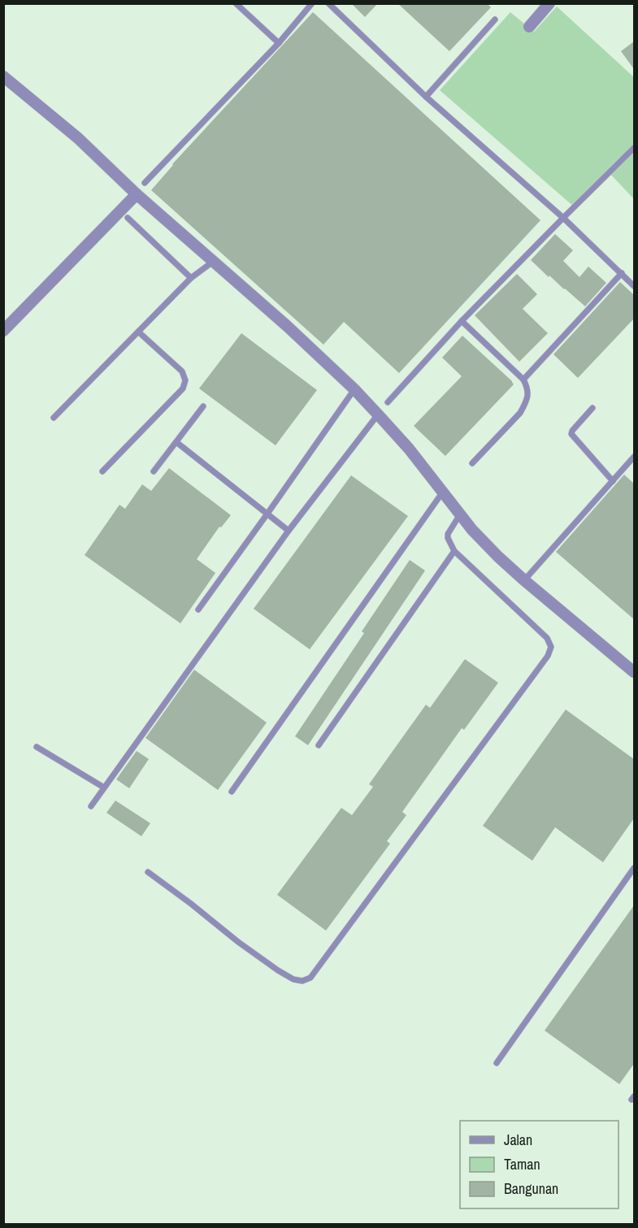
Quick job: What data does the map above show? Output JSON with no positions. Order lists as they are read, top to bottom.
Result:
{
  "legend": ["Jalan", "Taman", "Bangunan"]
}
